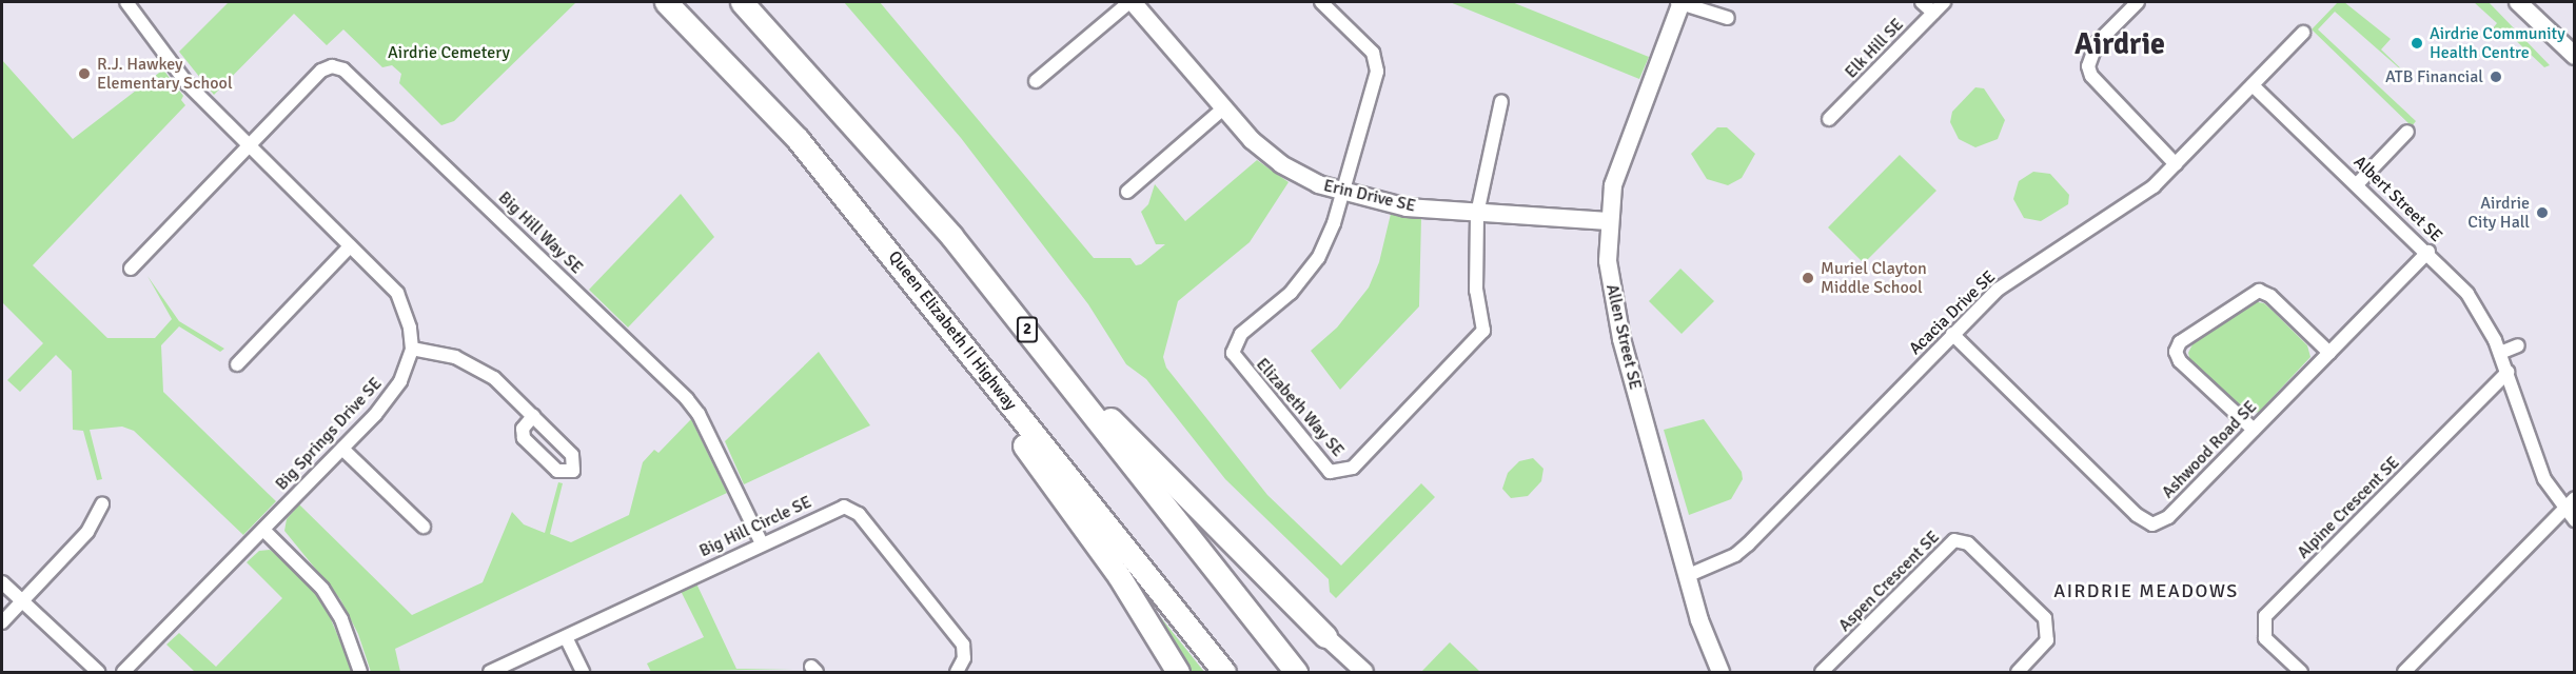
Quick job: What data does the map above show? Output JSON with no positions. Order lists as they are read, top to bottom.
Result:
{
  "streets": {
    "highway": ["2", "Queen Elizabeth II Highway"],
    "street": [
      "Elk Hill SE",
      "Erin Drive SE",
      "Albert Street SE",
      "Big Hill Way SE",
      "Acacia Drive SE",
      "Allen Street SE",
      "Elizabeth Way SE",
      "Big Springs Drive SE",
      "Ashwood Road SE",
      "Alpine Crescent SE",
      "Big Hill Circle SE",
      "Aspen Crescent SE"
    ]
  },
  "crossings": [
    ["Erin Drive SE", "Allen Street SE"],
    ["Erin Drive SE", "Elizabeth Way SE"],
    ["Albert Street SE", "Acacia Drive SE"],
    ["Albert Street SE", "Ashwood Road SE"],
    ["Albert Street SE", "Alpine Crescent SE"],
    ["Big Hill Way SE", "Big Hill Circle SE"],
    ["Acacia Drive SE", "Allen Street SE"],
    ["Acacia Drive SE", "Ashwood Road SE"]
  ],
  "districts": ["Airdrie", "AIRDRIE MEADOWS"],
  "parks": ["Airdrie Cemetery"],
  "places": [
    "Airdrie Community Health Centre",
    "R.J. Hawkey Elementary School",
    "ATB Financial",
    "Airdrie City Hall",
    "Muriel Clayton Middle School"
  ]
}
